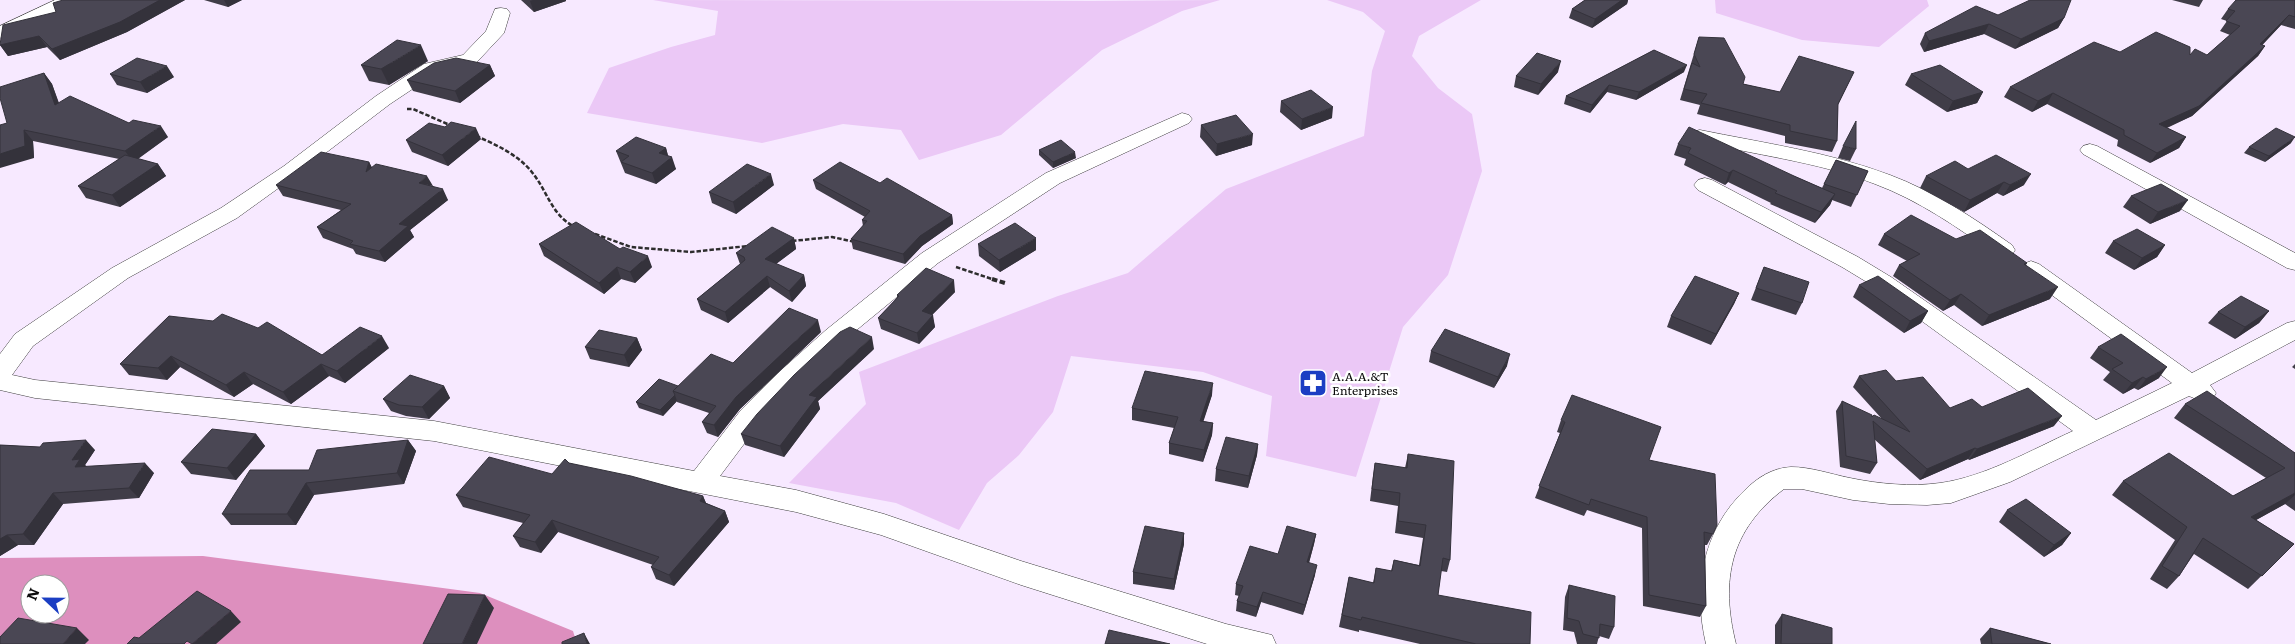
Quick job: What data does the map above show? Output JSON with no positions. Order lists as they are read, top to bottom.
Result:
{
  "places": {
    "pharmacy": ["A.A.A.&T Enterprises"]
  },
  "north": "left"
}
